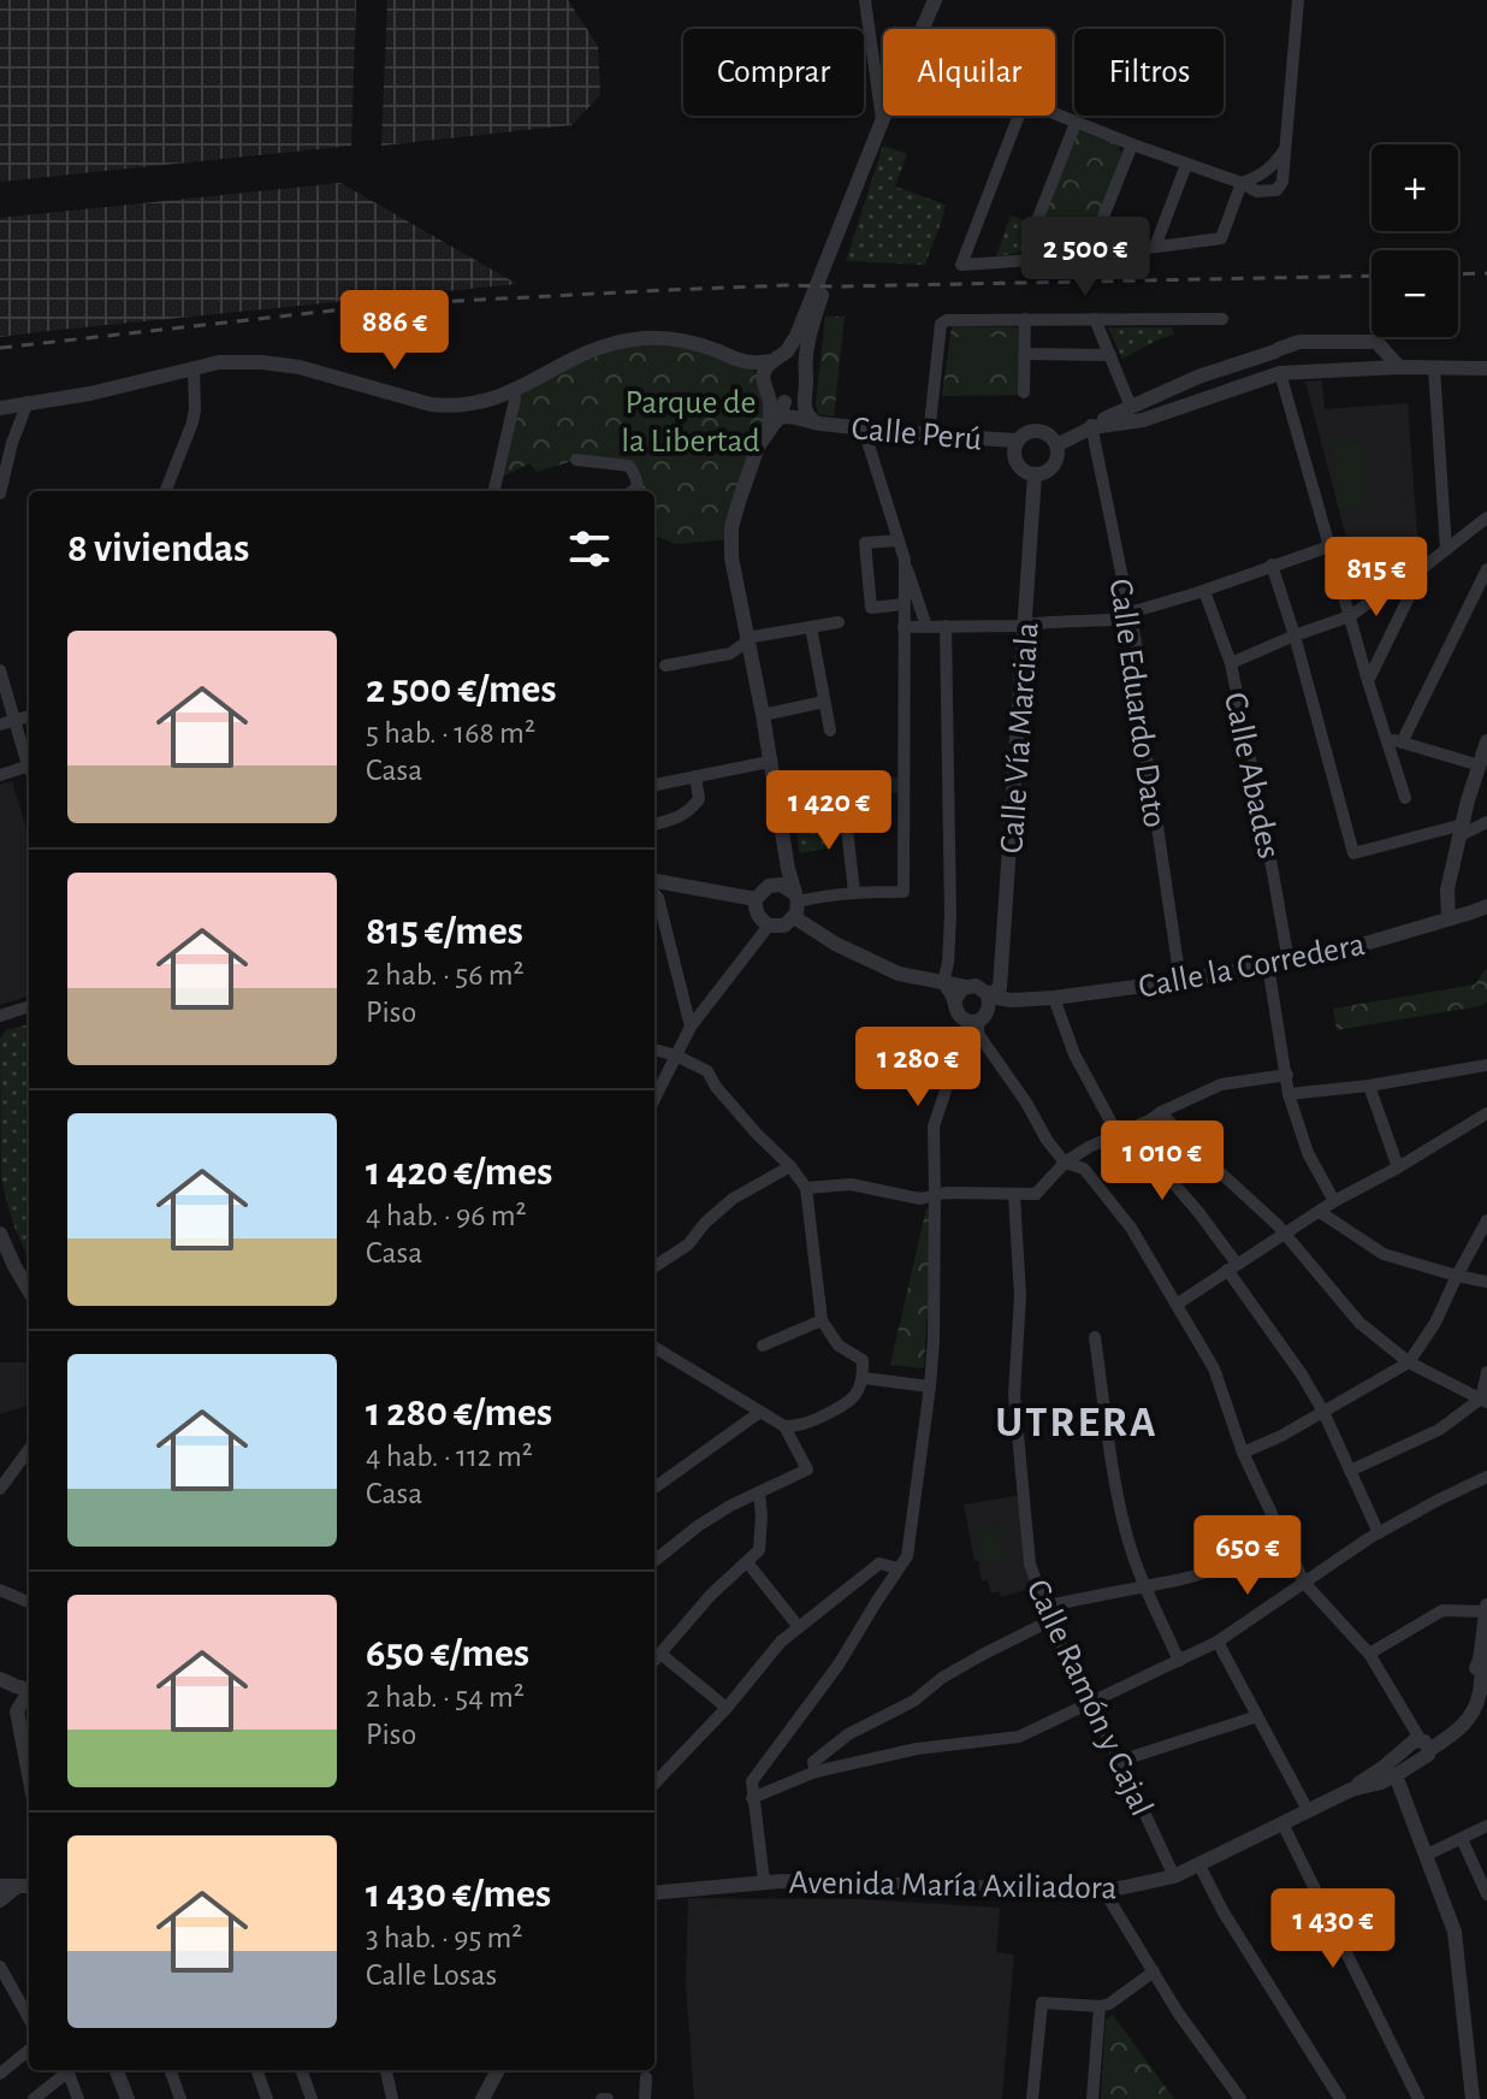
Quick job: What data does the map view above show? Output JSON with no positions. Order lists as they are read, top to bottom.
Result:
{
  "streets": {
    "street": [
      "Calle Perú",
      "Calle Eduardo Dato",
      "Calle Vía Marciala",
      "Calle Abades",
      "Calle la Corredera",
      "Calle Ramón y Cajal",
      "Avenida María Axiliadora"
    ]
  },
  "crossings": [
    ["Calle Perú", "Calle Vía Marciala"],
    ["Calle Eduardo Dato", "Calle la Corredera"],
    ["Calle Vía Marciala", "Calle la Corredera"],
    ["Calle Abades", "Calle la Corredera"],
    ["Calle Ramón y Cajal", "Avenida María Axiliadora"]
  ],
  "districts": ["UTRERA"],
  "parks": ["Parque de la Libertad"],
  "page": {
    "chip": ["Comprar", "Alquilar", "Filtros"],
    "map_buttons": ["+", "−"],
    "price": [
      "2 500 €",
      "886 €",
      "815 €",
      "1 420 €",
      "1 280 €",
      "1 010 €",
      "650 €",
      "1 430 €"
    ],
    "heading": "8 viviendas",
    "list": [
      {
        "name": "2 500 €/mes",
        "note": "5 hab. · 168 m² · Casa"
      },
      {
        "name": "815 €/mes",
        "note": "2 hab. · 56 m² · Piso"
      },
      {
        "name": "1 420 €/mes",
        "note": "4 hab. · 96 m² · Casa"
      },
      {
        "name": "1 280 €/mes",
        "note": "4 hab. · 112 m² · Casa"
      },
      {
        "name": "650 €/mes",
        "note": "2 hab. · 54 m² · Piso"
      },
      {
        "name": "1 430 €/mes",
        "note": "3 hab. · 95 m² · Calle Losas"
      }
    ]
  }
}
